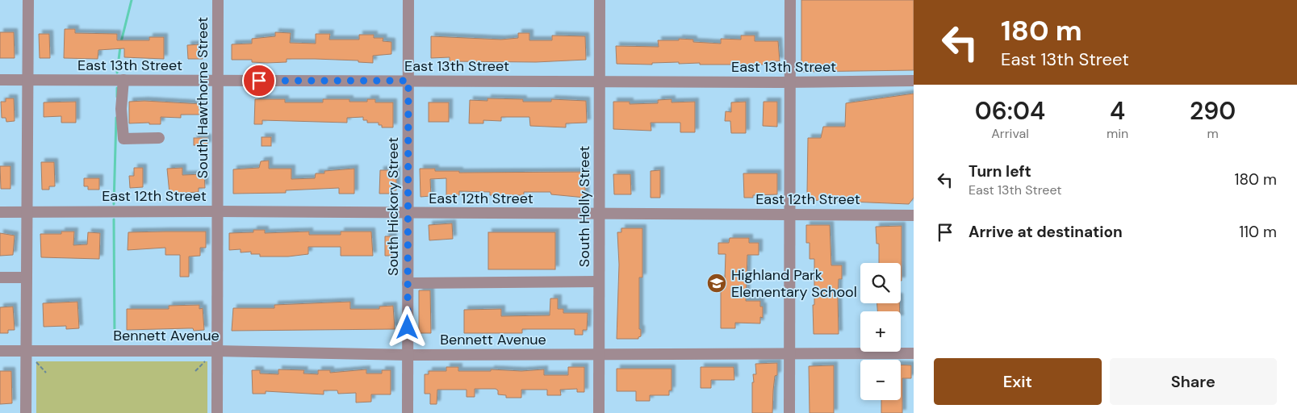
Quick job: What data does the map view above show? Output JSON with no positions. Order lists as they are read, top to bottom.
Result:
{
  "streets": {
    "street": [
      "East 13th Street",
      "South Hawthorne Street",
      "East 12th Street",
      "South Hickory Street",
      "South Holly Street",
      "Bennett Avenue"
    ]
  },
  "crossings": [
    ["East 13th Street", "South Hawthorne Street"],
    ["East 13th Street", "South Hickory Street"],
    ["East 13th Street", "South Holly Street"],
    ["South Hawthorne Street", "East 12th Street"],
    ["South Hawthorne Street", "Bennett Avenue"],
    ["East 12th Street", "South Hickory Street"],
    ["East 12th Street", "South Holly Street"],
    ["South Hickory Street", "Bennett Avenue"],
    ["South Holly Street", "Bennett Avenue"]
  ],
  "places": {
    "school or university": ["Highland Park Elementary School"]
  },
  "page": {
    "turn": ["180 m", "East 13th Street"],
    "eta": [
      "06:04",
      "Arrival",
      "4",
      "min",
      "290",
      "m"
    ],
    "list": [
      {
        "name": "Turn left",
        "note": "East 13th Street",
        "value": "180 m"
      },
      {
        "name": "Arrive at destination",
        "value": "110 m"
      }
    ],
    "map_buttons": ["+", "−"],
    "buttons": ["Exit", "Share"]
  }
}
